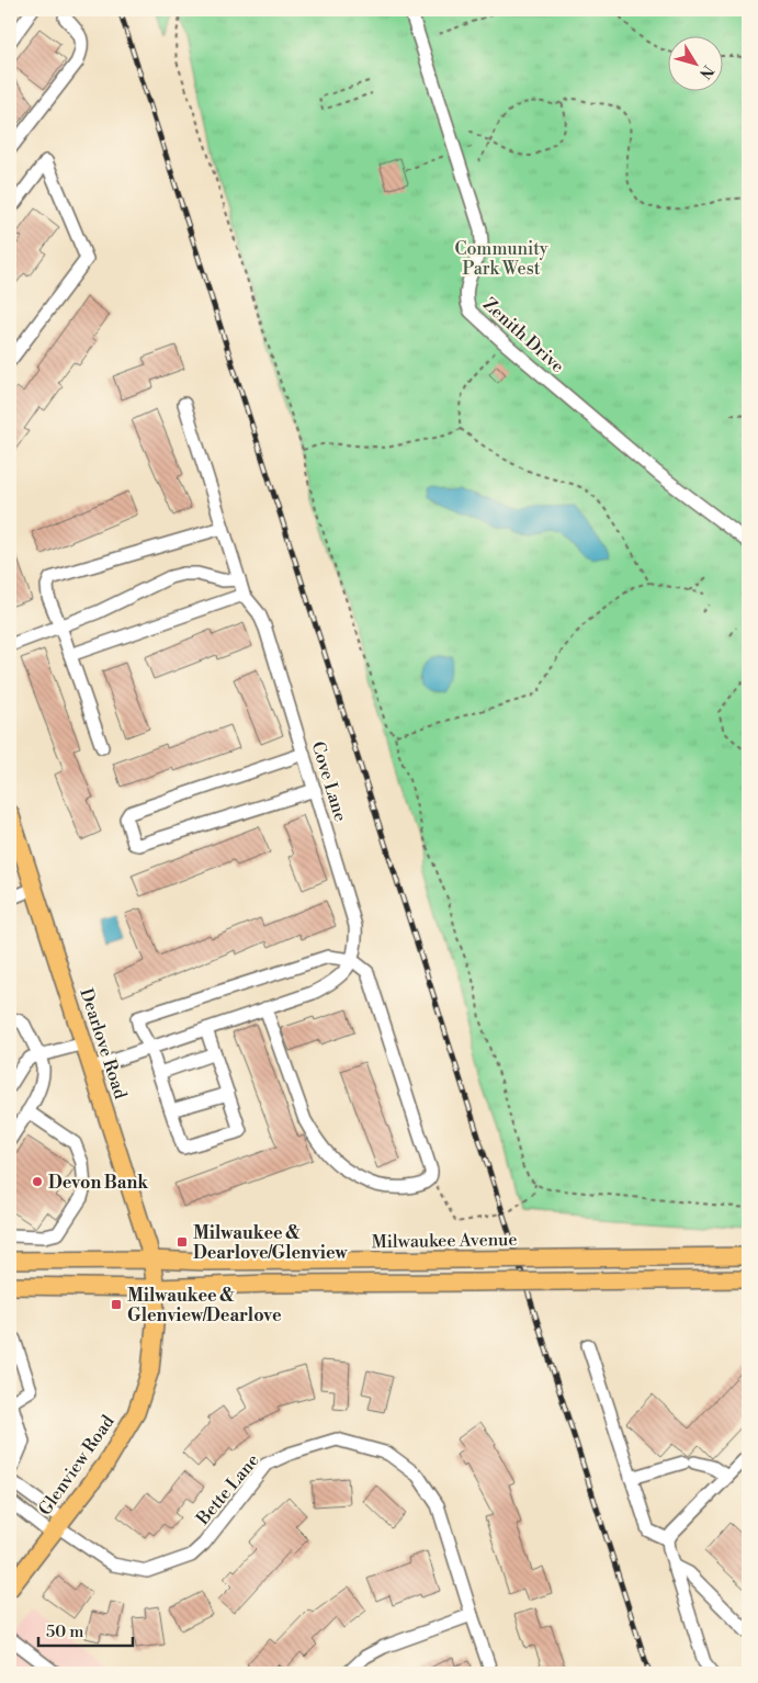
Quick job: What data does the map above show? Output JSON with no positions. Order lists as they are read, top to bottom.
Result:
{
  "streets": {
    "main road": ["Dearlove Road", "Milwaukee Avenue", "Glenview Road"],
    "street": ["Zenith Drive", "Cove Lane", "Bette Lane"]
  },
  "crossings": [
    ["Dearlove Road", "Milwaukee Avenue"],
    ["Dearlove Road", "Glenview Road"],
    ["Glenview Road", "Bette Lane"]
  ],
  "parks": ["Community Park West"],
  "places": {
    "other": ["Devon Bank"],
    "transit": ["Milwaukee & Dearlove/Glenview", "Milwaukee & Glenview/Dearlove"]
  },
  "scale_bar": "50 m",
  "north": "bottom right"
}
